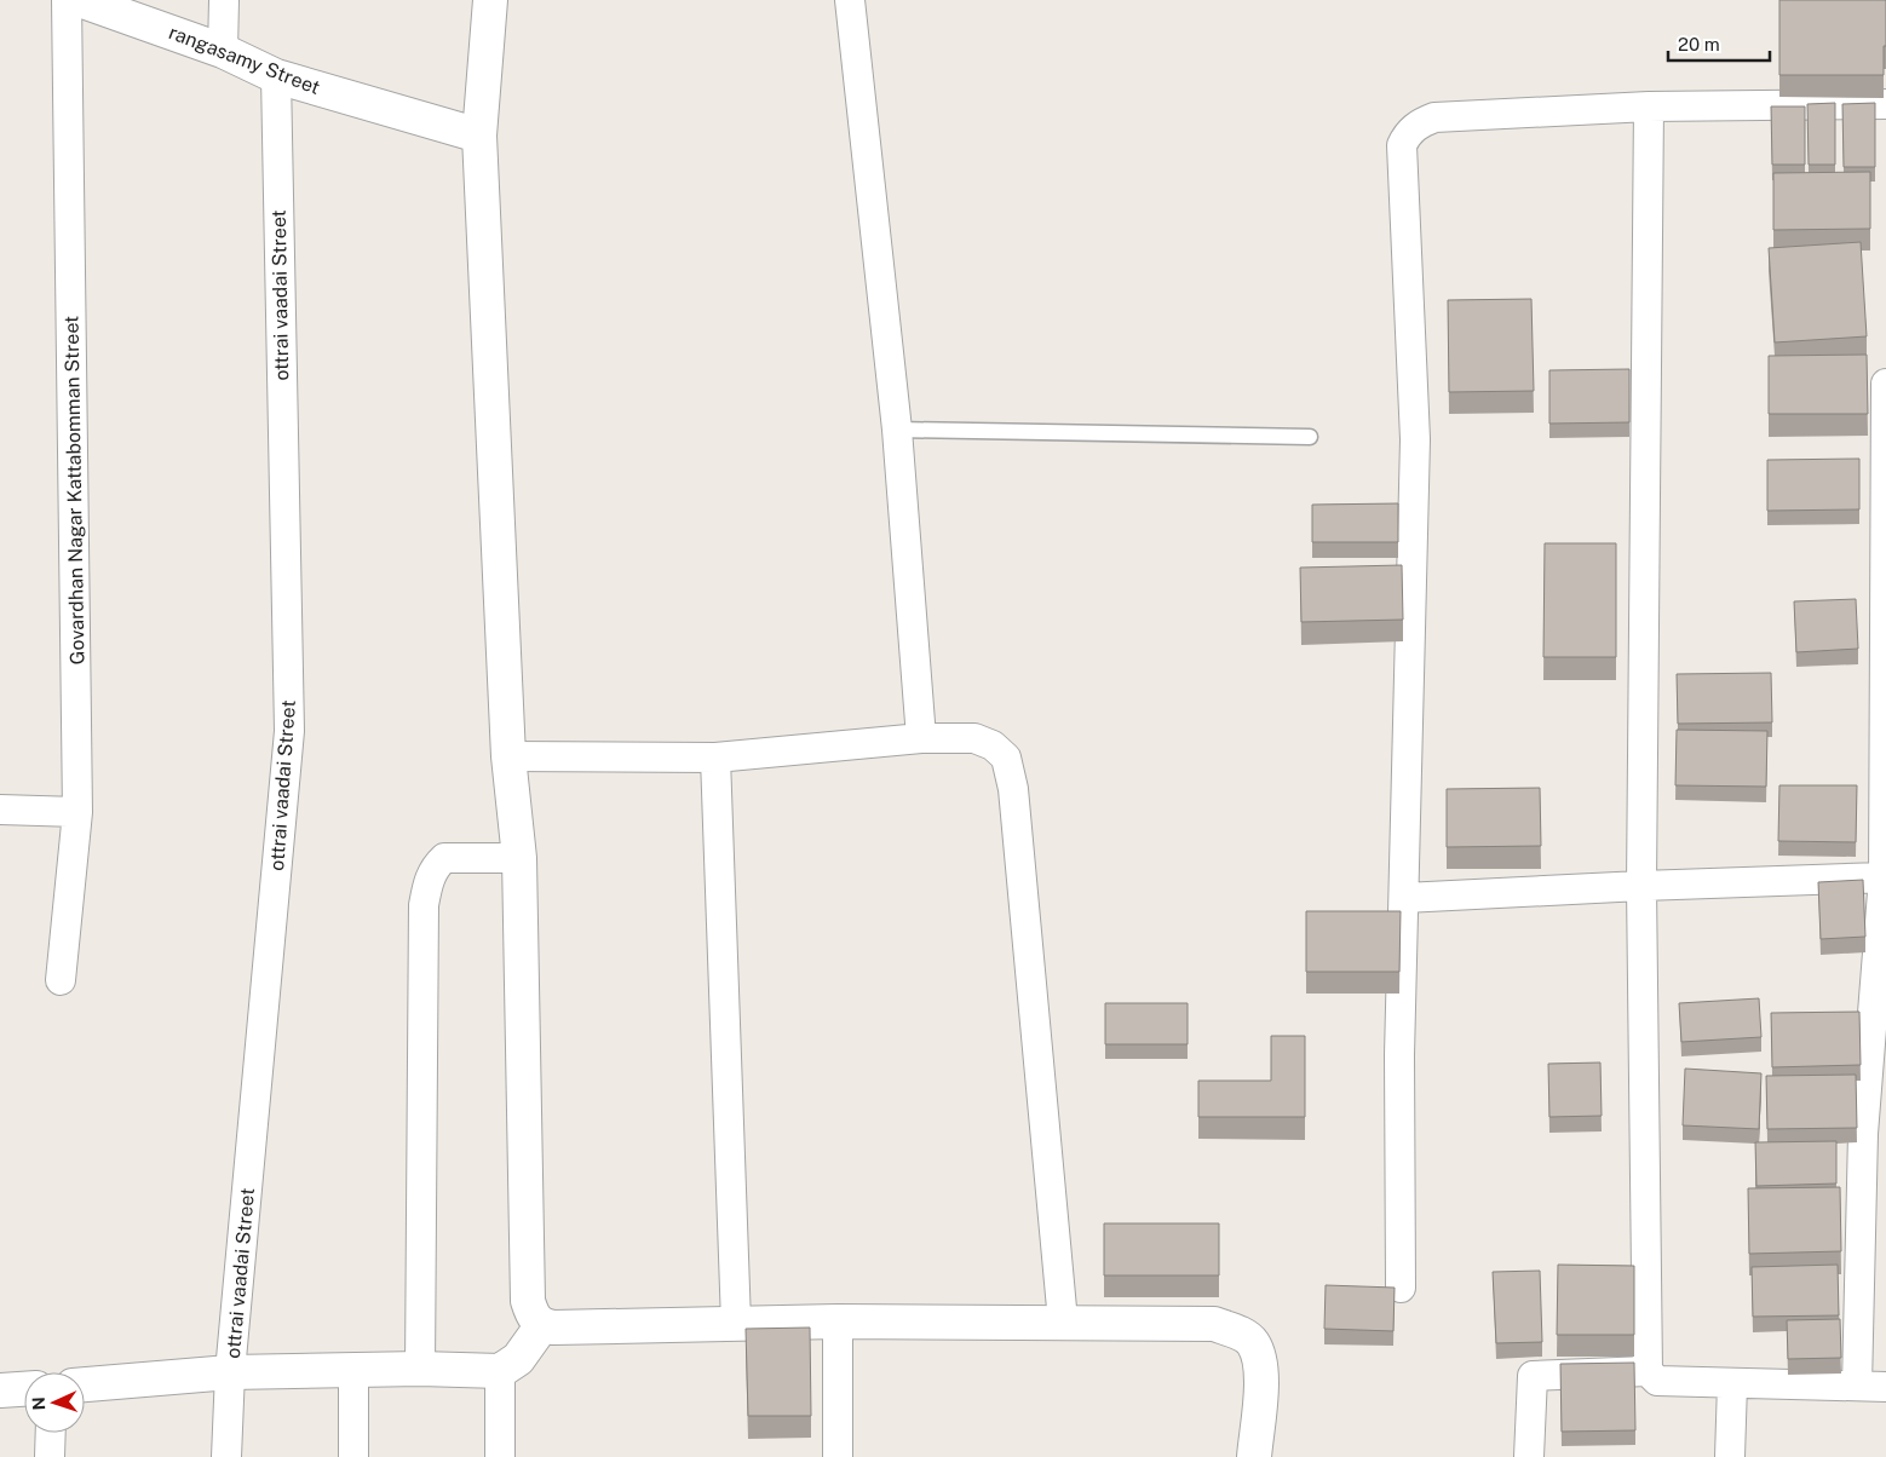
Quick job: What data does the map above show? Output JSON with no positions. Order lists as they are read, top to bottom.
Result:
{
  "streets": {
    "street": ["rangasamy Street", "ottrai vaadai Street", "Govardhan Nagar Kattabomman Street"]
  },
  "crossings": [
    ["rangasamy Street", "ottrai vaadai Street"]
  ],
  "scale_bar": "20 m",
  "north": "left"
}
